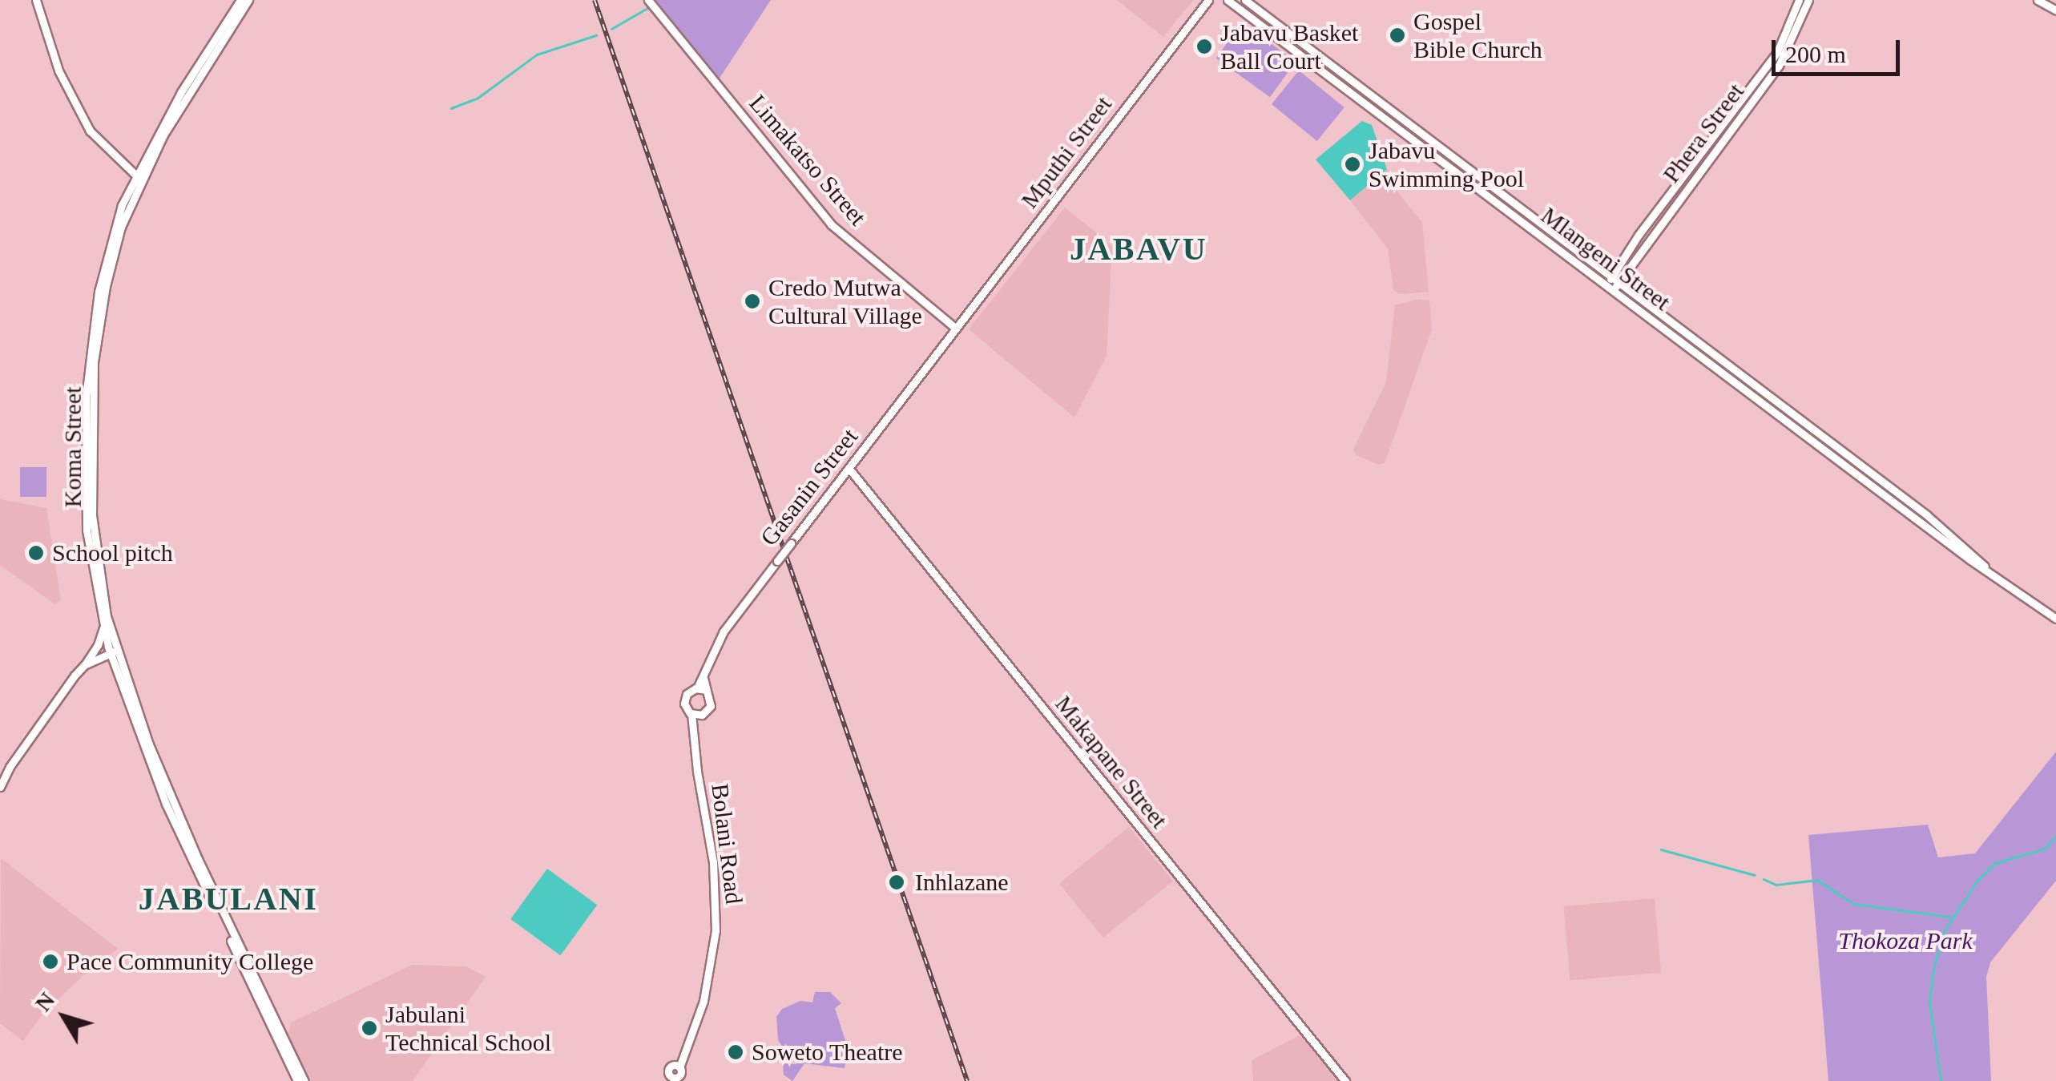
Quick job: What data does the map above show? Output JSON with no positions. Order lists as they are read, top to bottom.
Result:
{
  "streets": {
    "street": [
      "Phera Street",
      "Mputhi Street",
      "Limakatso Street",
      "Mlangeni Street",
      "Koma Street",
      "Gasanin Street",
      "Makapane Street",
      "Bolani Road"
    ]
  },
  "crossings": [
    ["Phera Street", "Mlangeni Street"],
    ["Mputhi Street", "Limakatso Street"],
    ["Mputhi Street", "Gasanin Street"],
    ["Limakatso Street", "Gasanin Street"],
    ["Gasanin Street", "Makapane Street"]
  ],
  "districts": ["JABAVU", "JABULANI"],
  "parks": ["Thokoza Park"],
  "places": [
    "Gospel Bible Church",
    "Jabavu Basket Ball Court",
    "Jabavu Swimming Pool",
    "Credo Mutwa Cultural Village",
    "School pitch",
    "Inhlazane",
    "Pace Community College",
    "Jabulani Technical School",
    "Soweto Theatre"
  ],
  "scale_bar": "200 m",
  "north": "top left"
}
